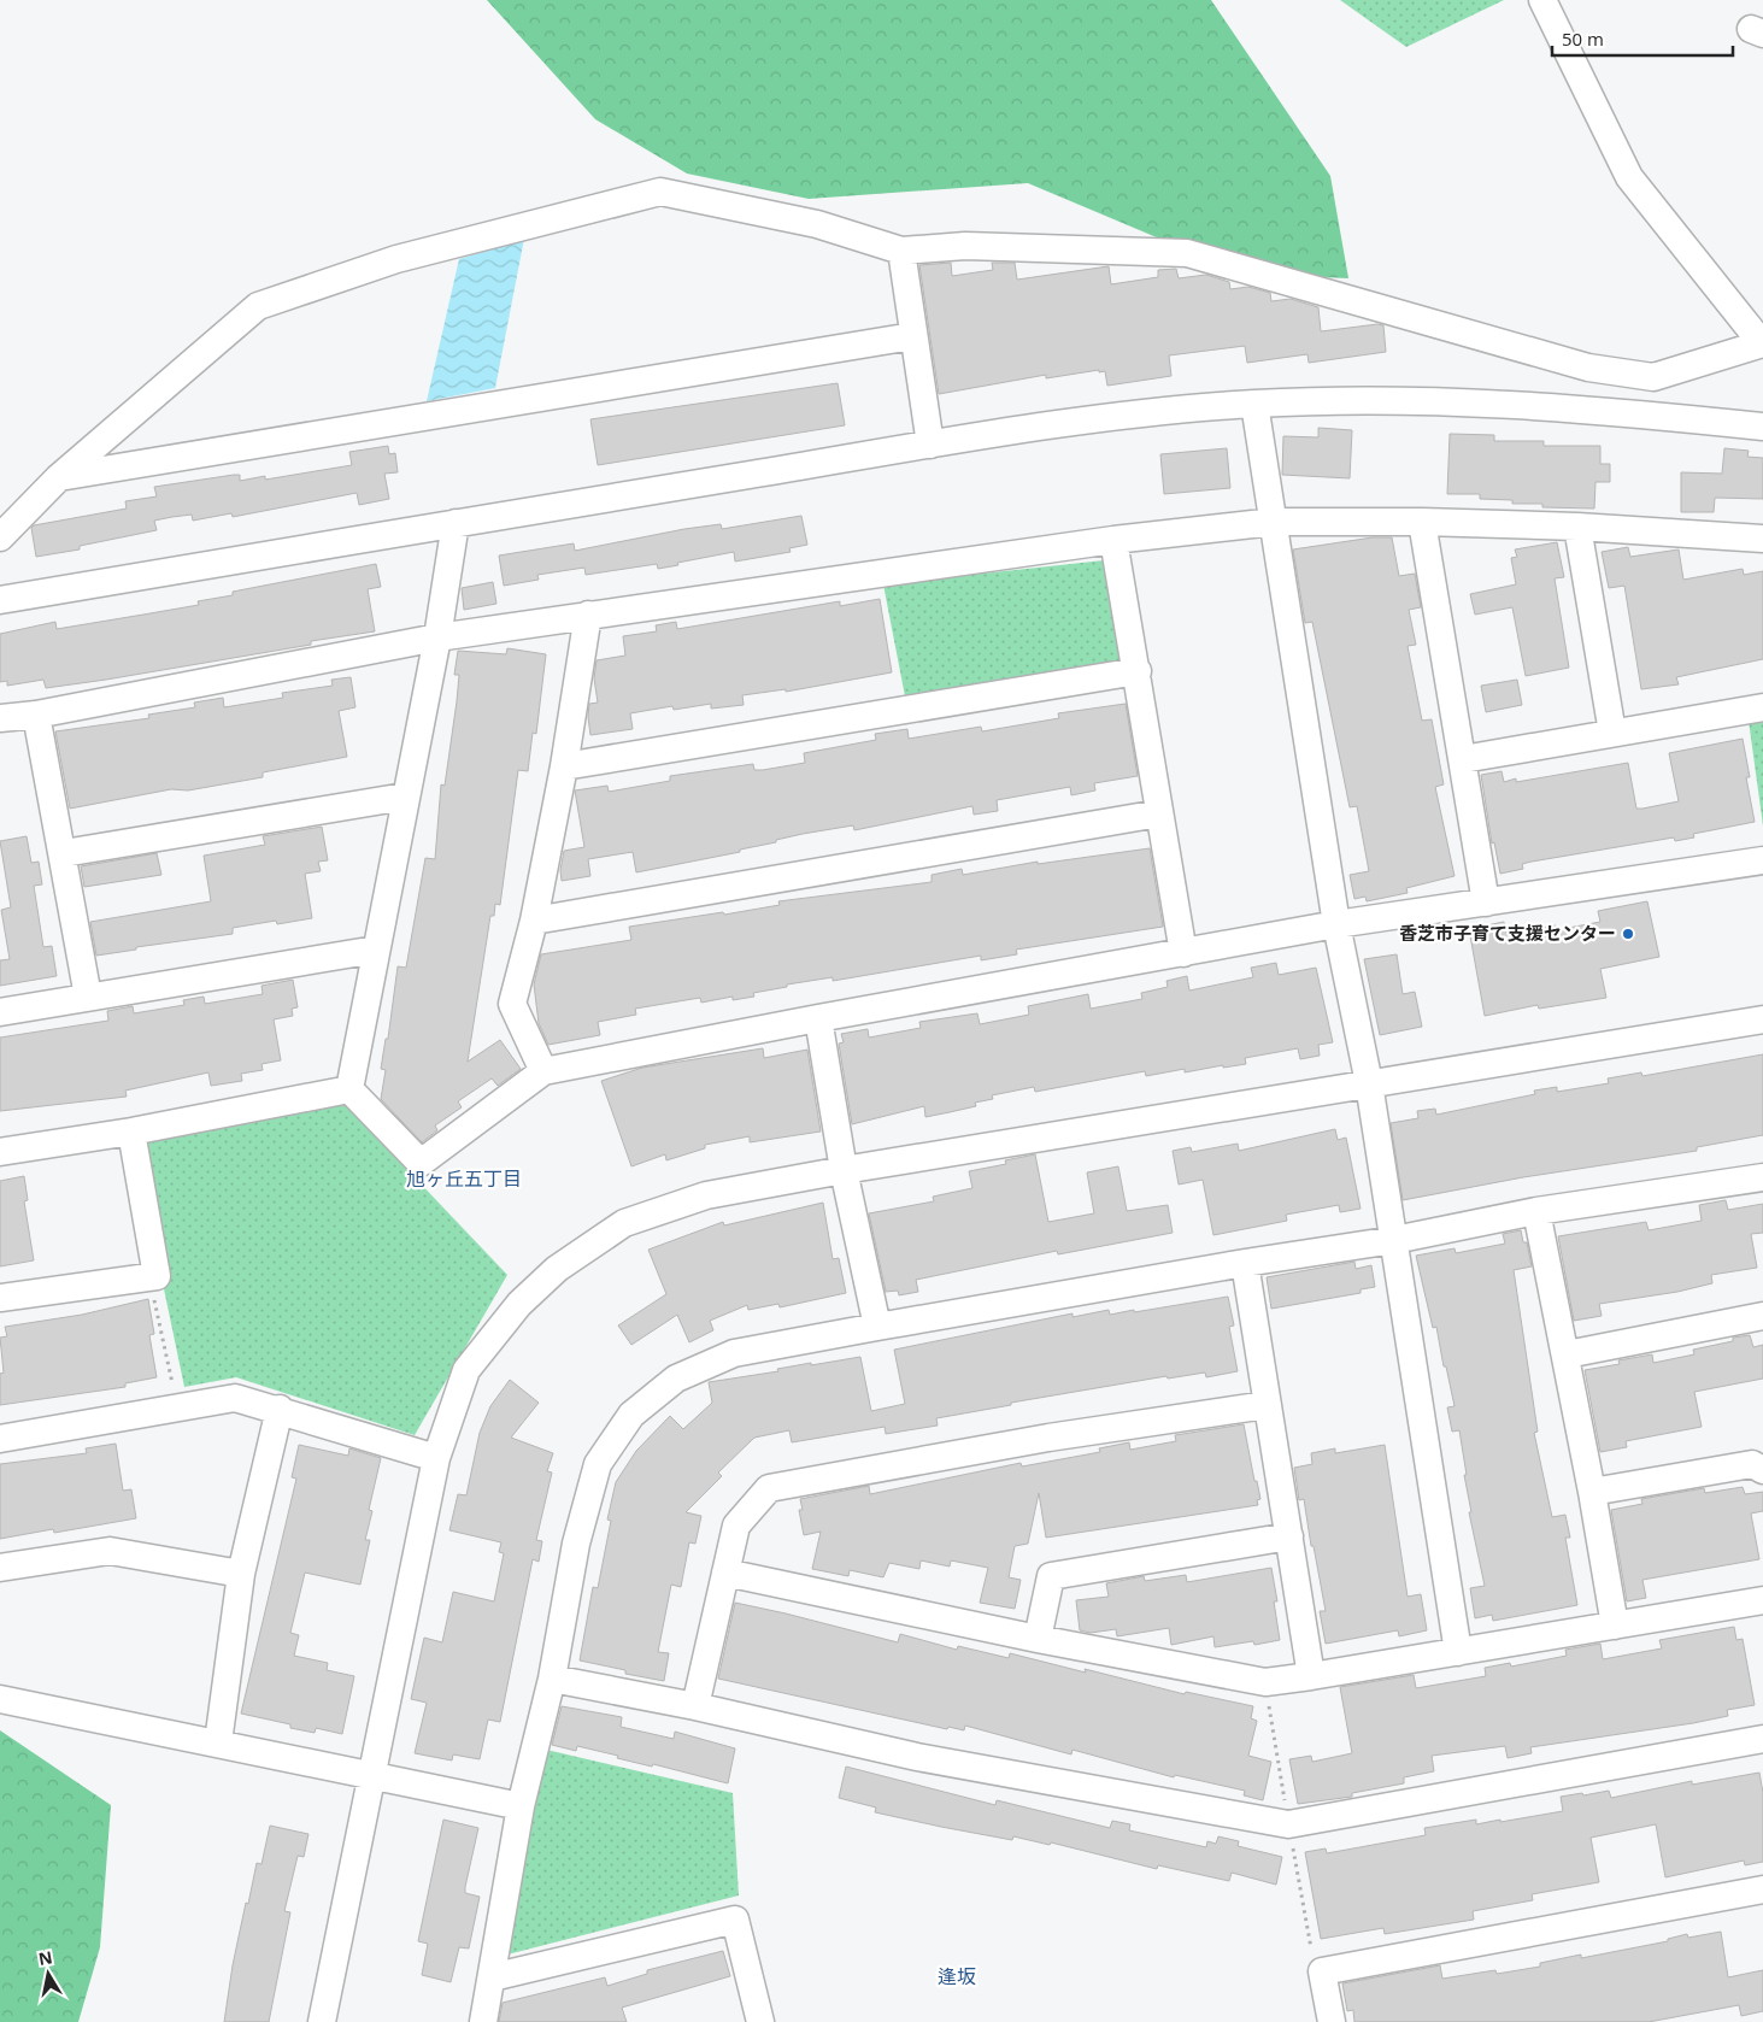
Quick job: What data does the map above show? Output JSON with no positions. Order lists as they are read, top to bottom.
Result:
{
  "districts": ["旭ヶ丘五丁目", "逢坂"],
  "places": ["香芝市子育て支援センター"],
  "scale_bar": "50 m",
  "north": "top"
}
